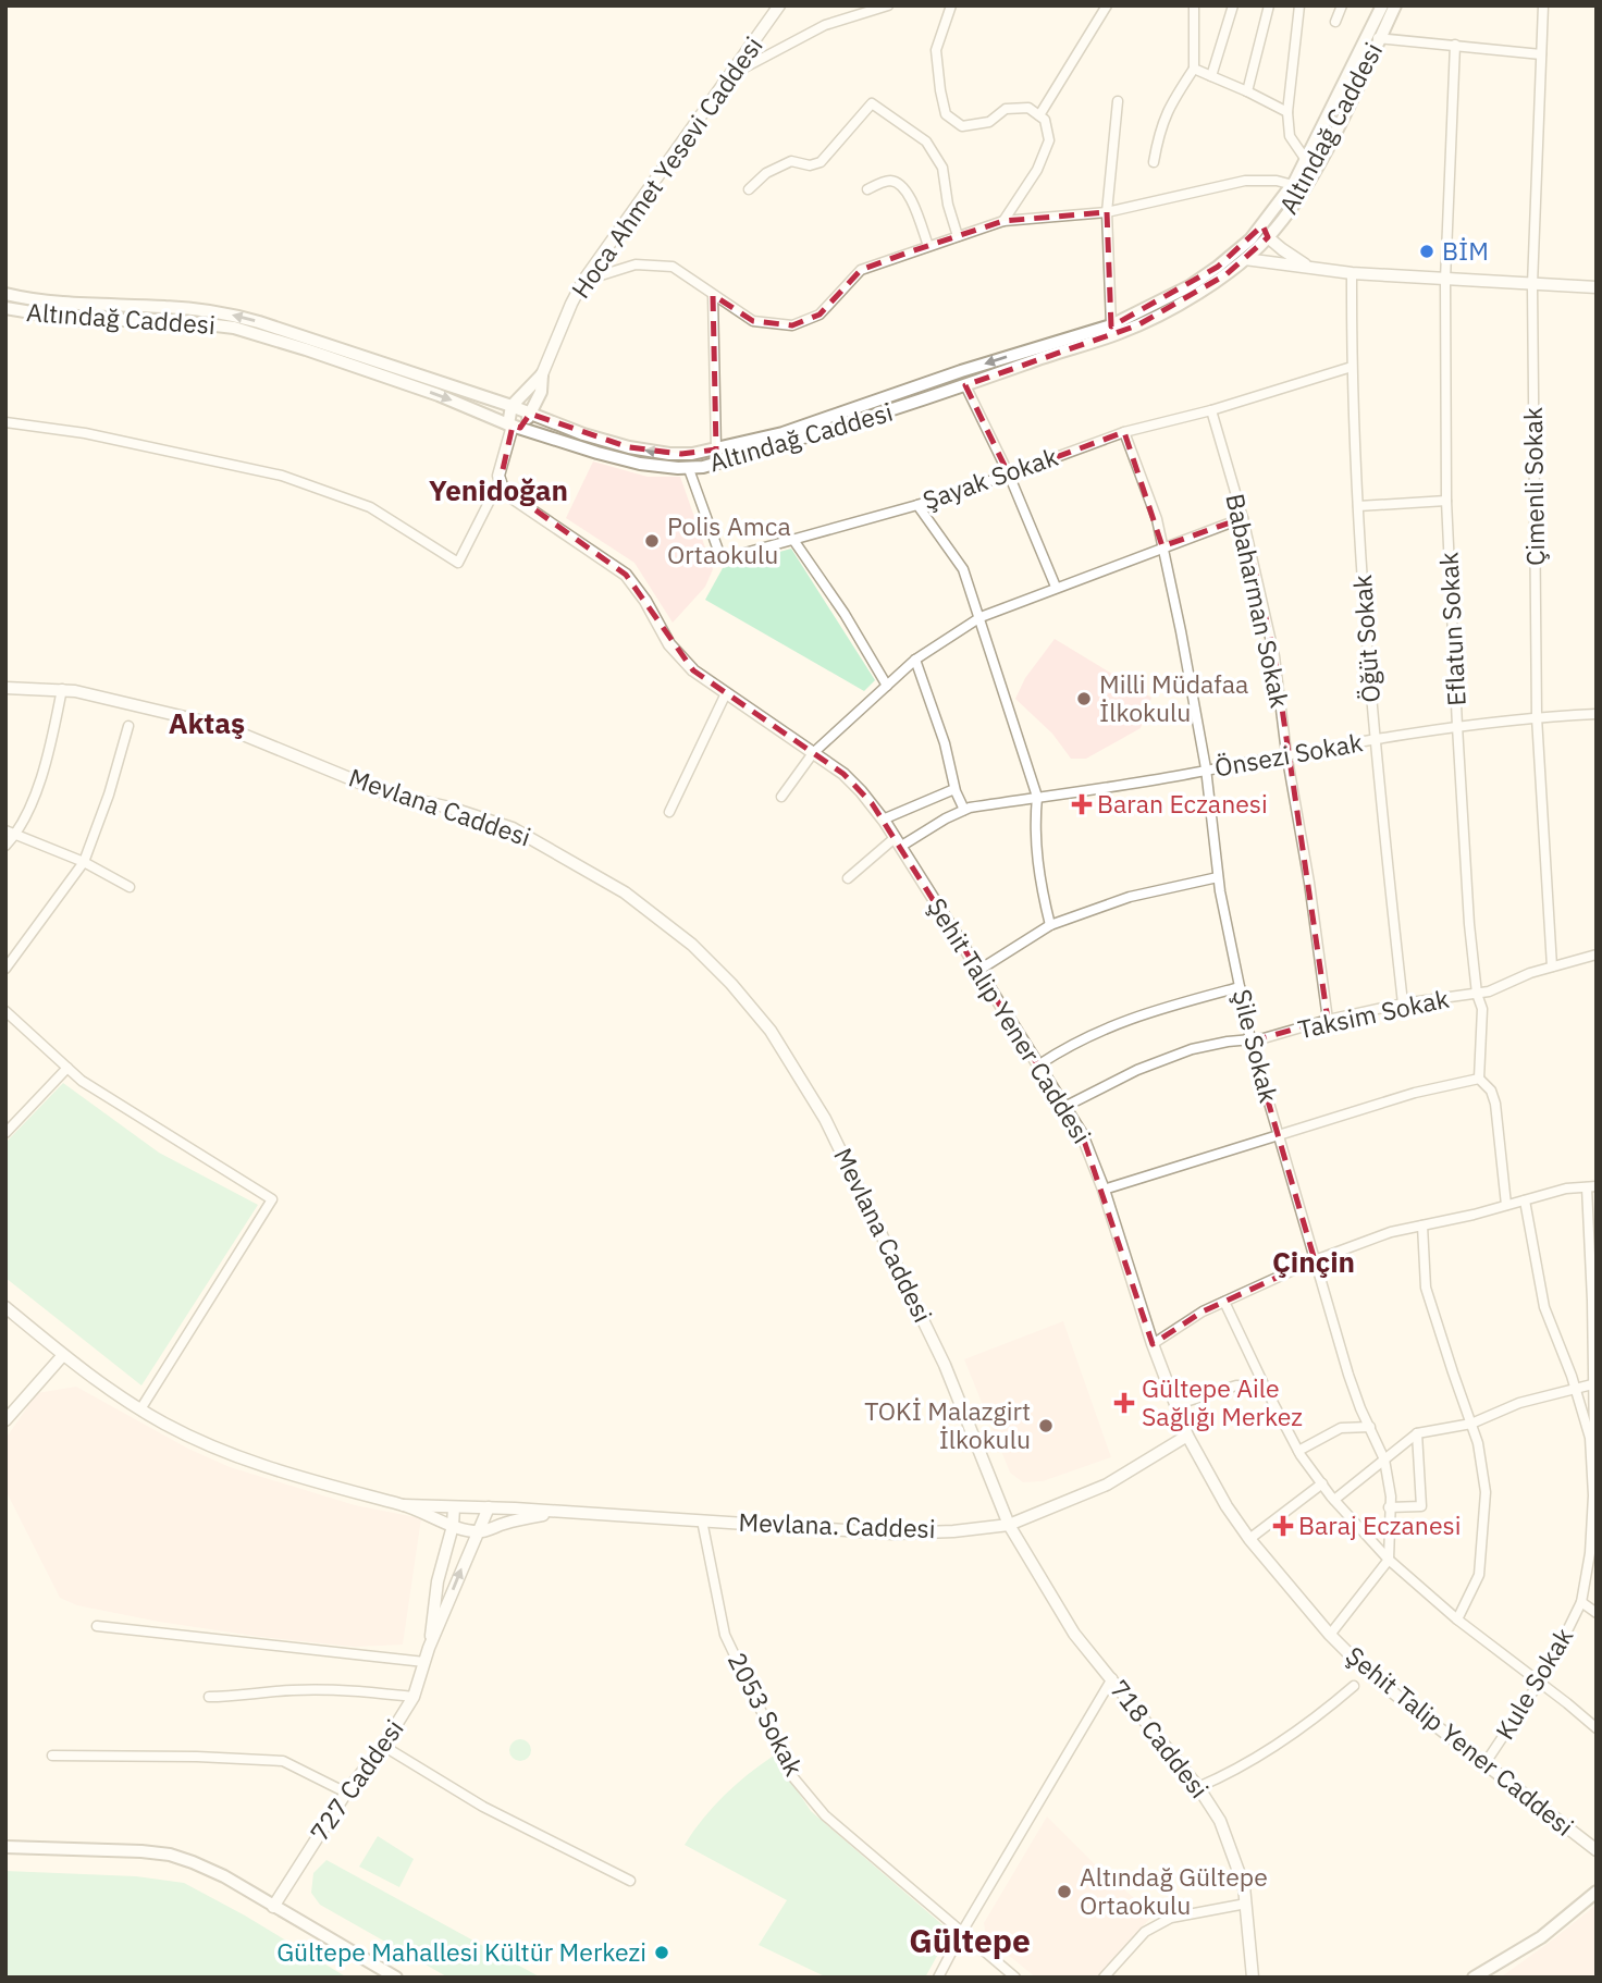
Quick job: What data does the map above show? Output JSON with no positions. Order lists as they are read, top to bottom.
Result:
{
  "streets": {
    "main road": ["Altındağ Caddesi", "Hoca Ahmet Yesevi Caddesi"],
    "street": [
      "Şayak Sokak",
      "Çimenli Sokak",
      "Babaharman Sokak",
      "Eflatun Sokak",
      "Öğüt Sokak",
      "Önsezi Sokak",
      "Mevlana Caddesi",
      "Taksim Sokak",
      "Şehit Talip Yener Caddesi",
      "Şile Sokak",
      "Mevlana. Caddesi",
      "Kule Sokak",
      "2053 Sokak",
      "718 Caddesi",
      "727 Caddesi"
    ]
  },
  "crossings": [
    ["Altındağ Caddesi", "Hoca Ahmet Yesevi Caddesi"],
    ["Altındağ Caddesi", "Şayak Sokak"],
    ["Şayak Sokak", "Babaharman Sokak"],
    ["Şayak Sokak", "Öğüt Sokak"],
    ["Şayak Sokak", "Şile Sokak"],
    ["Çimenli Sokak", "Önsezi Sokak"],
    ["Çimenli Sokak", "Taksim Sokak"],
    ["Babaharman Sokak", "Önsezi Sokak"],
    ["Babaharman Sokak", "Taksim Sokak"],
    ["Eflatun Sokak", "Önsezi Sokak"],
    ["Eflatun Sokak", "Taksim Sokak"],
    ["Öğüt Sokak", "Önsezi Sokak"],
    ["Öğüt Sokak", "Taksim Sokak"],
    ["Önsezi Sokak", "Şehit Talip Yener Caddesi"],
    ["Önsezi Sokak", "Şile Sokak"],
    ["Mevlana Caddesi", "Mevlana. Caddesi"],
    ["Mevlana Caddesi", "718 Caddesi"],
    ["Taksim Sokak", "Şehit Talip Yener Caddesi"],
    ["Taksim Sokak", "Şile Sokak"],
    ["Şehit Talip Yener Caddesi", "Mevlana. Caddesi"],
    ["Şehit Talip Yener Caddesi", "Kule Sokak"],
    ["Mevlana. Caddesi", "2053 Sokak"],
    ["Mevlana. Caddesi", "718 Caddesi"],
    ["Mevlana. Caddesi", "727 Caddesi"]
  ],
  "districts": [
    "Yenidoğan",
    "Aktaş",
    "Çinçin",
    "Gültepe"
  ],
  "places": {
    "other": [
      "BİM",
      "Polis Amca Ortaokulu",
      "Milli Müdafaa İlkokulu",
      "TOKİ Malazgirt İlkokulu",
      "Altındağ Gültepe Ortaokulu",
      "Gültepe Mahallesi Kültür Merkezi"
    ],
    "health": ["Baran Eczanesi", "Gültepe Aile Sağlığı Merkez", "Baraj Eczanesi"]
  }
}
